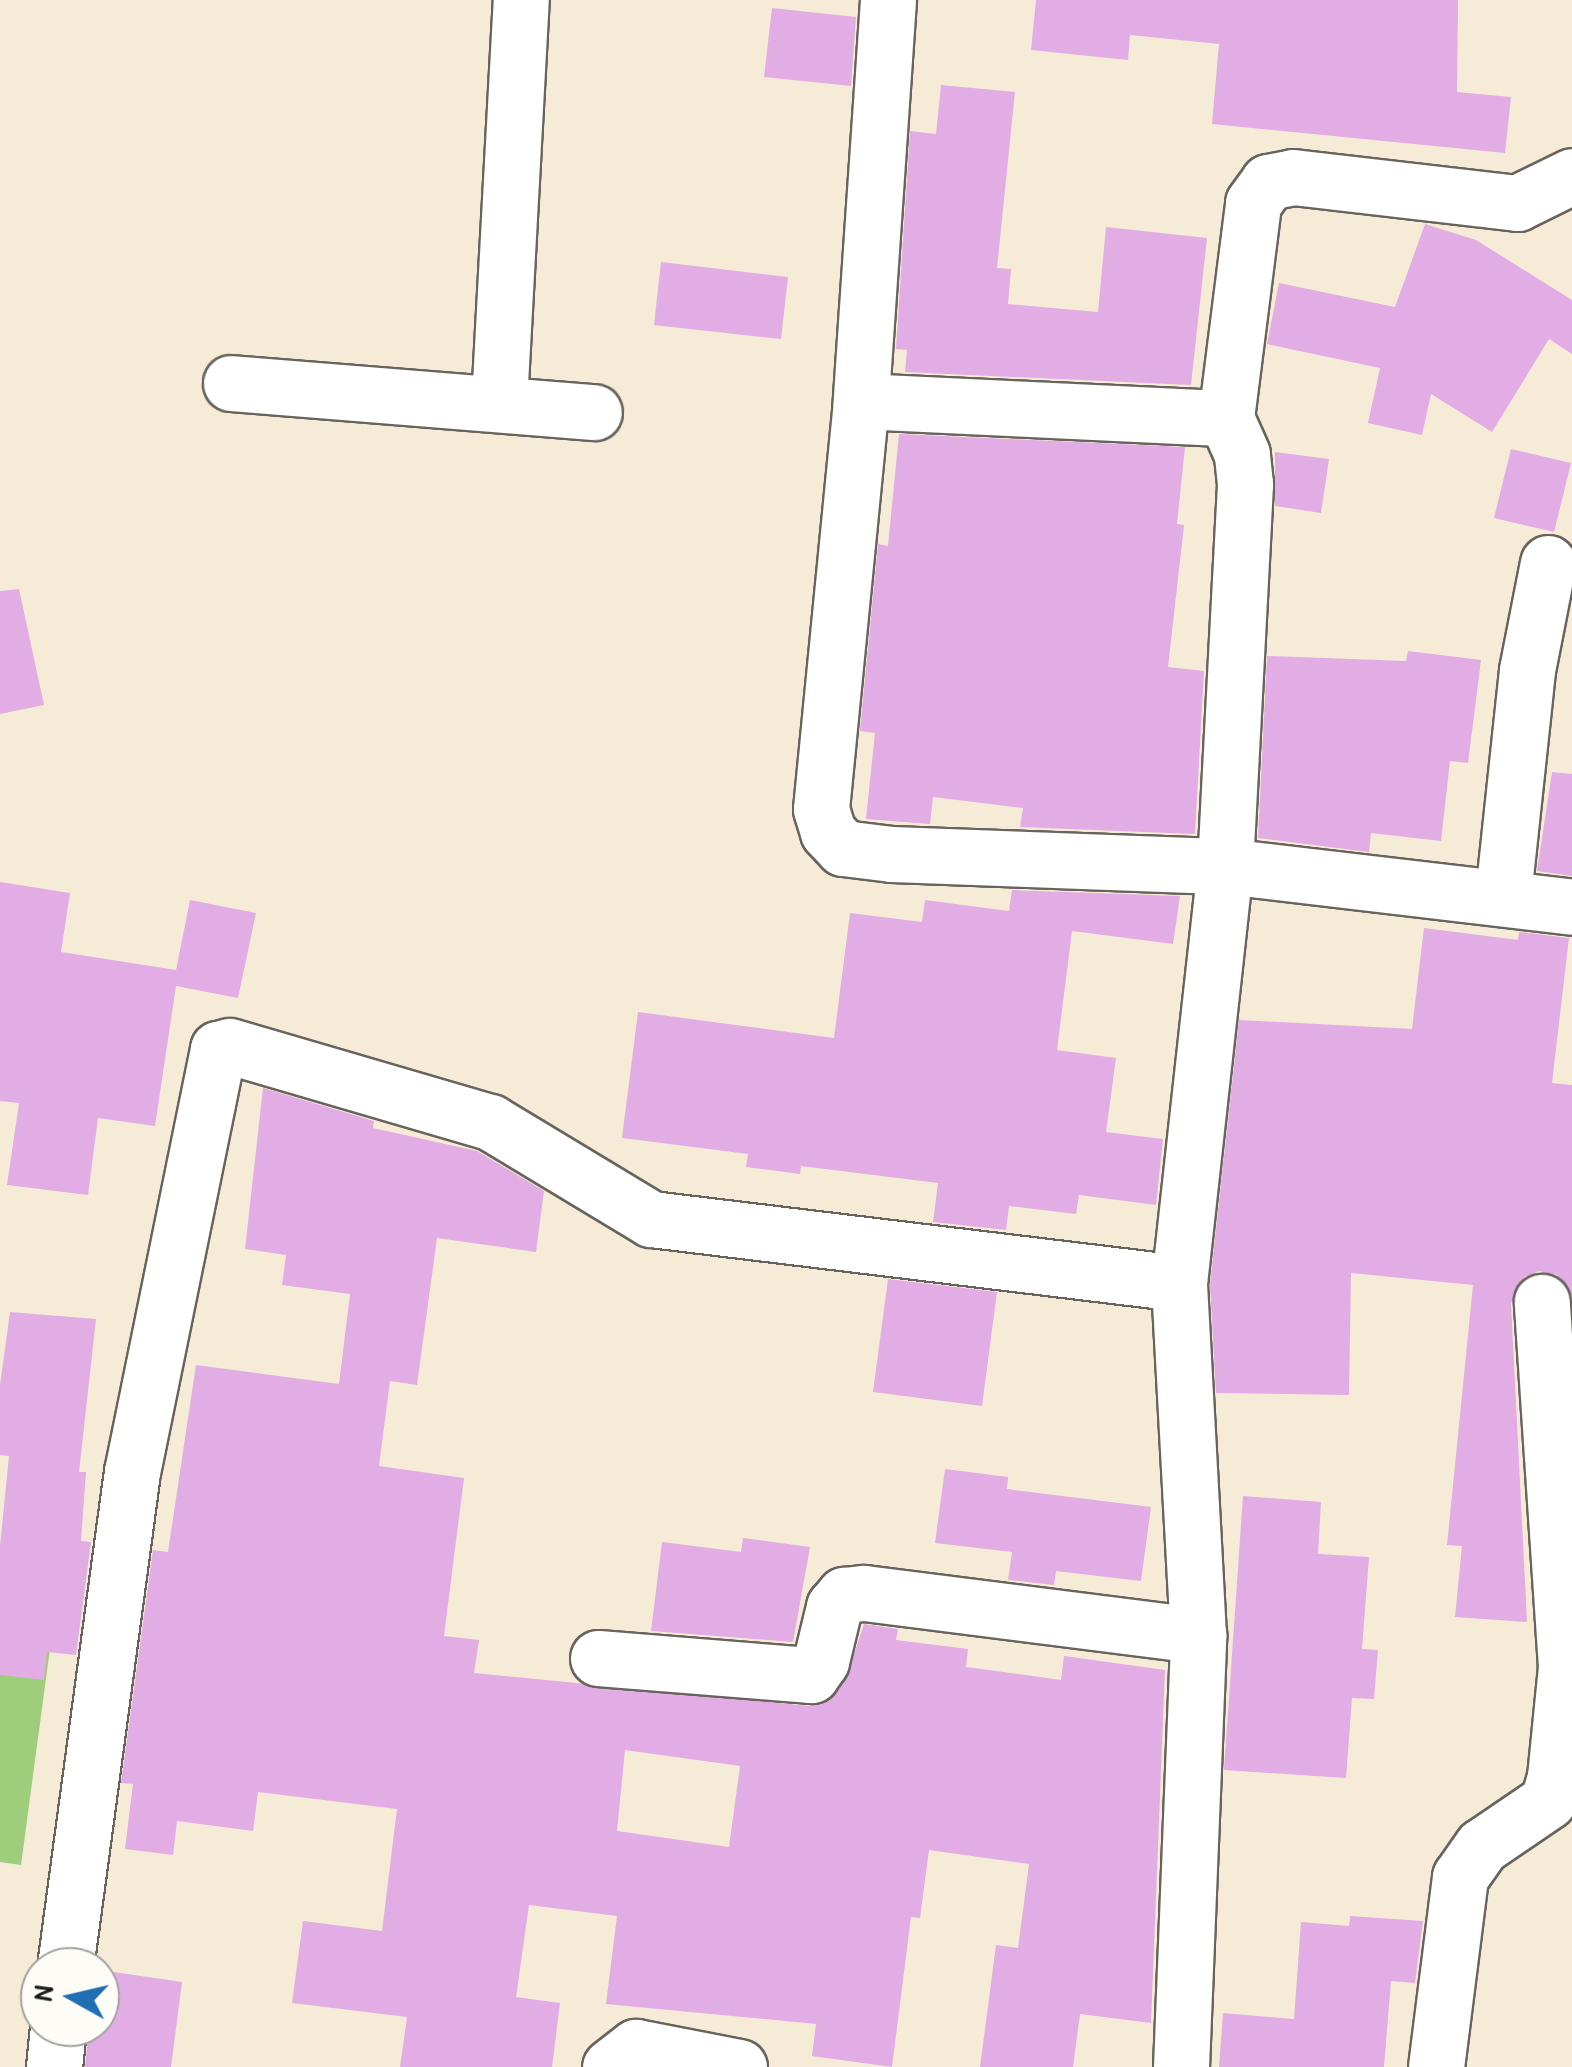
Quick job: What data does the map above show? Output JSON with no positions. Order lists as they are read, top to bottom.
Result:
{
  "north": "left"
}
